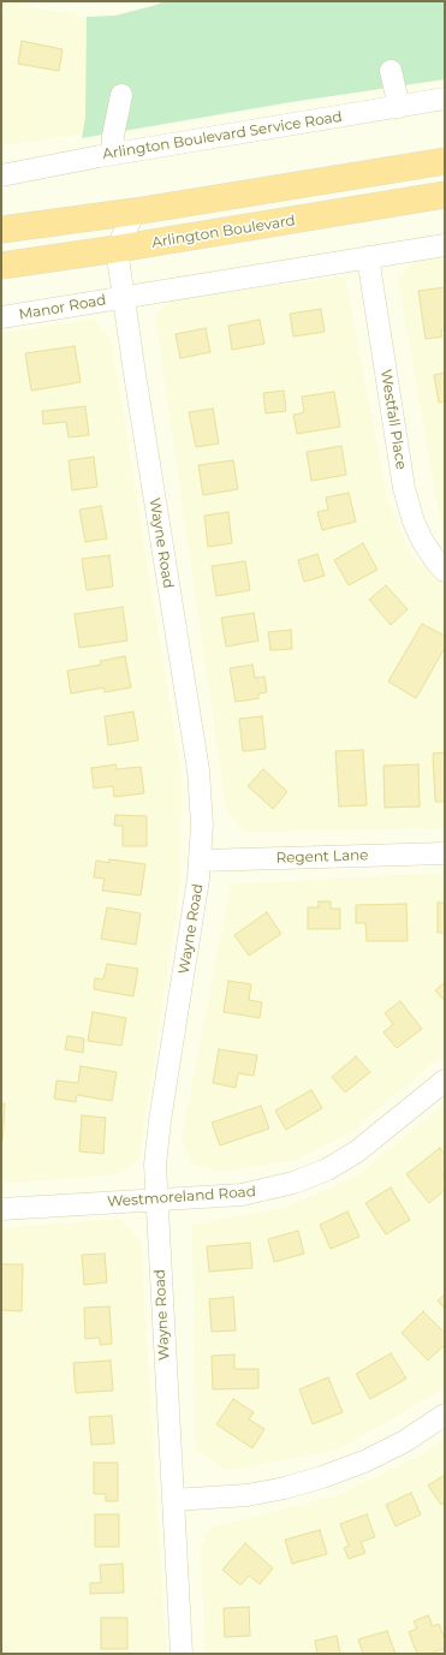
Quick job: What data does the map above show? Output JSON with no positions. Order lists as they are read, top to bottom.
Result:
{
  "streets": {
    "highway": ["Arlington Boulevard"],
    "street": [
      "Arlington Boulevard Service Road",
      "Manor Road",
      "Westfall Place",
      "Wayne Road",
      "Regent Lane",
      "Westmoreland Road"
    ]
  },
  "crossings": [
    ["Arlington Boulevard", "Wayne Road"],
    ["Manor Road", "Wayne Road"],
    ["Wayne Road", "Regent Lane"],
    ["Wayne Road", "Westmoreland Road"]
  ]
}
